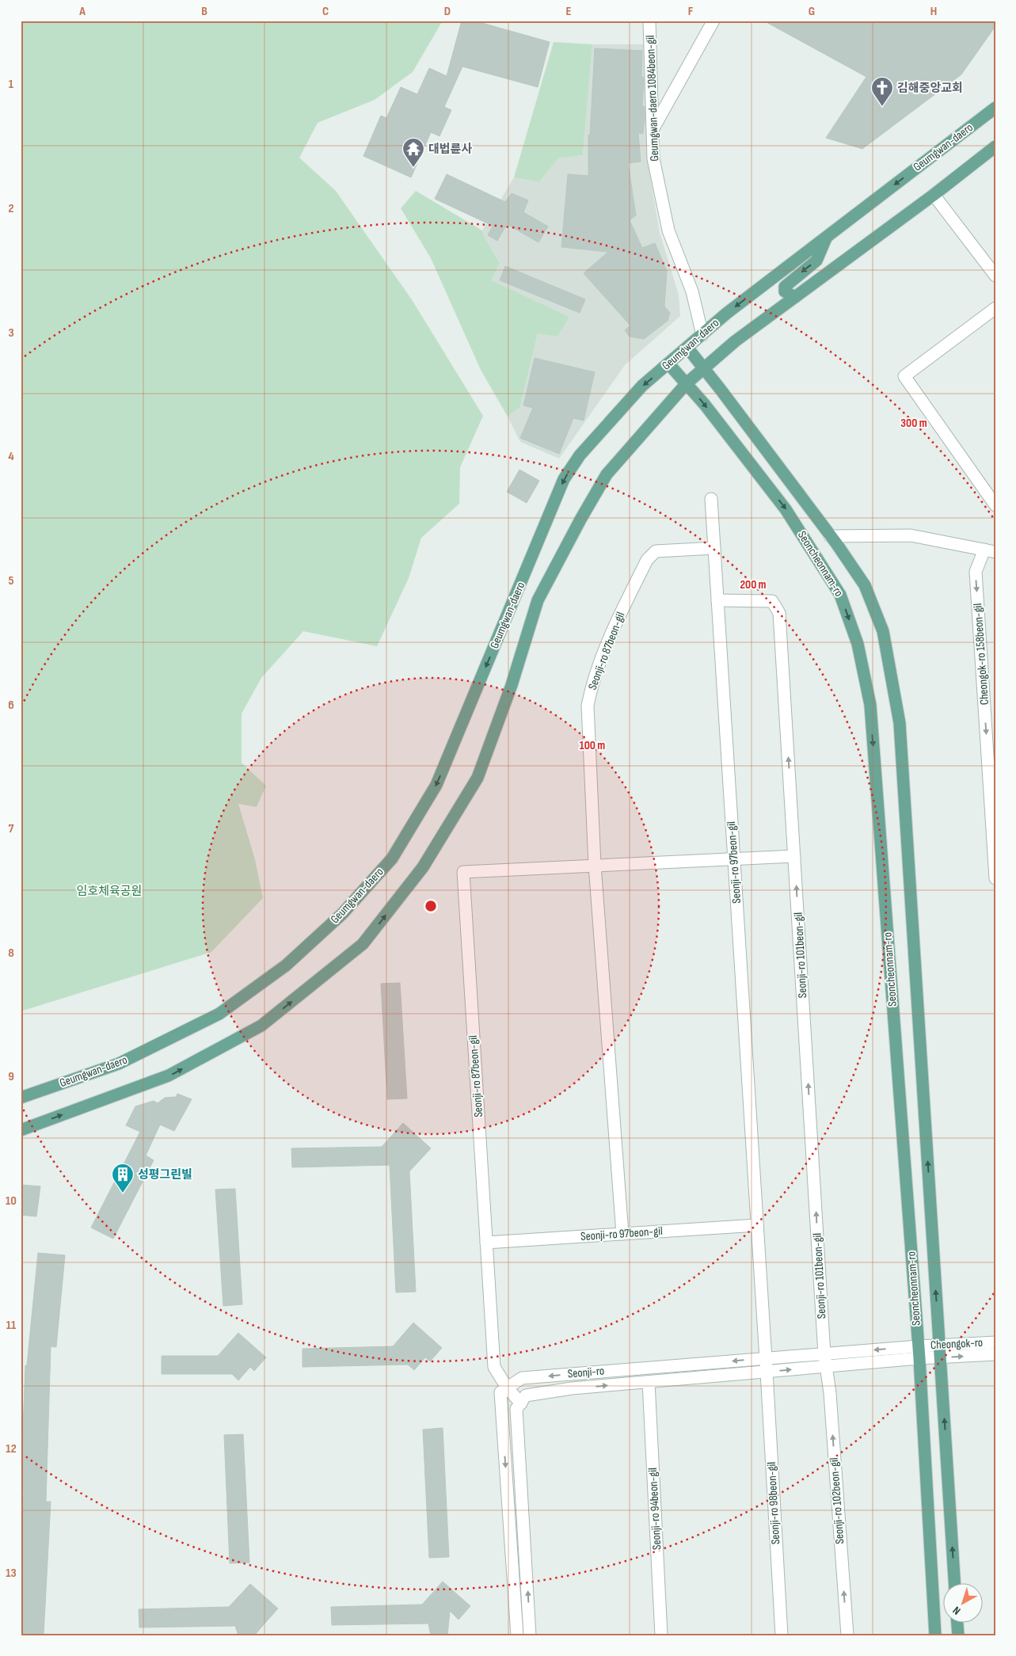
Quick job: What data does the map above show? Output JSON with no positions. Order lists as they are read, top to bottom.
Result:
{
  "streets": {
    "main road": ["Geumgwan-daero", "Seoncheonnam-ro"],
    "street": [
      "Geumgwan-daero 1084beon-gil",
      "Seonji-ro 87beon-gil",
      "Cheongok-ro 158beon-gil",
      "Seonji-ro 97beon-gil",
      "Seonji-ro 101beon-gil",
      "Cheongok-ro",
      "Seonji-ro",
      "Seonji-ro 102beon-gil",
      "Seonji-ro 98beon-gil",
      "Seonji-ro 94beon-gil"
    ]
  },
  "crossings": [
    ["Geumgwan-daero 1084beon-gil", "Geumgwan-daero"],
    ["Geumgwan-daero", "Seoncheonnam-ro"],
    ["Seoncheonnam-ro", "Cheongok-ro"],
    ["Seoncheonnam-ro", "Seonji-ro"],
    ["Seonji-ro 87beon-gil", "Seonji-ro 97beon-gil"],
    ["Seonji-ro 87beon-gil", "Seonji-ro 101beon-gil"],
    ["Seonji-ro 87beon-gil", "Seonji-ro"],
    ["Seonji-ro 97beon-gil", "Seonji-ro 101beon-gil"],
    ["Seonji-ro 97beon-gil", "Seonji-ro"],
    ["Seonji-ro 97beon-gil", "Seonji-ro 98beon-gil"],
    ["Seonji-ro 101beon-gil", "Seonji-ro"],
    ["Seonji-ro 101beon-gil", "Seonji-ro 102beon-gil"],
    ["Cheongok-ro", "Seonji-ro"],
    ["Seonji-ro", "Seonji-ro 102beon-gil"],
    ["Seonji-ro", "Seonji-ro 98beon-gil"],
    ["Seonji-ro", "Seonji-ro 94beon-gil"]
  ],
  "one_way": ["Cheongok-ro 158beon-gil", "Seonji-ro 101beon-gil", "Seonji-ro 102beon-gil"],
  "parks": ["임호체육공원"],
  "places": {
    "church": ["김해중앙교회"],
    "temple": ["대법륜사"],
    "building": ["성평그린빌"]
  },
  "north": "bottom left",
  "grid": {
    "columns": [
      "A",
      "B",
      "C",
      "D",
      "E",
      "F",
      "G",
      "H"
    ],
    "rows": [
      "1",
      "2",
      "3",
      "4",
      "5",
      "6",
      "7",
      "8",
      "9",
      "10",
      "11",
      "12",
      "13"
    ]
  },
  "rings": ["300 m", "200 m", "100 m"]
}
